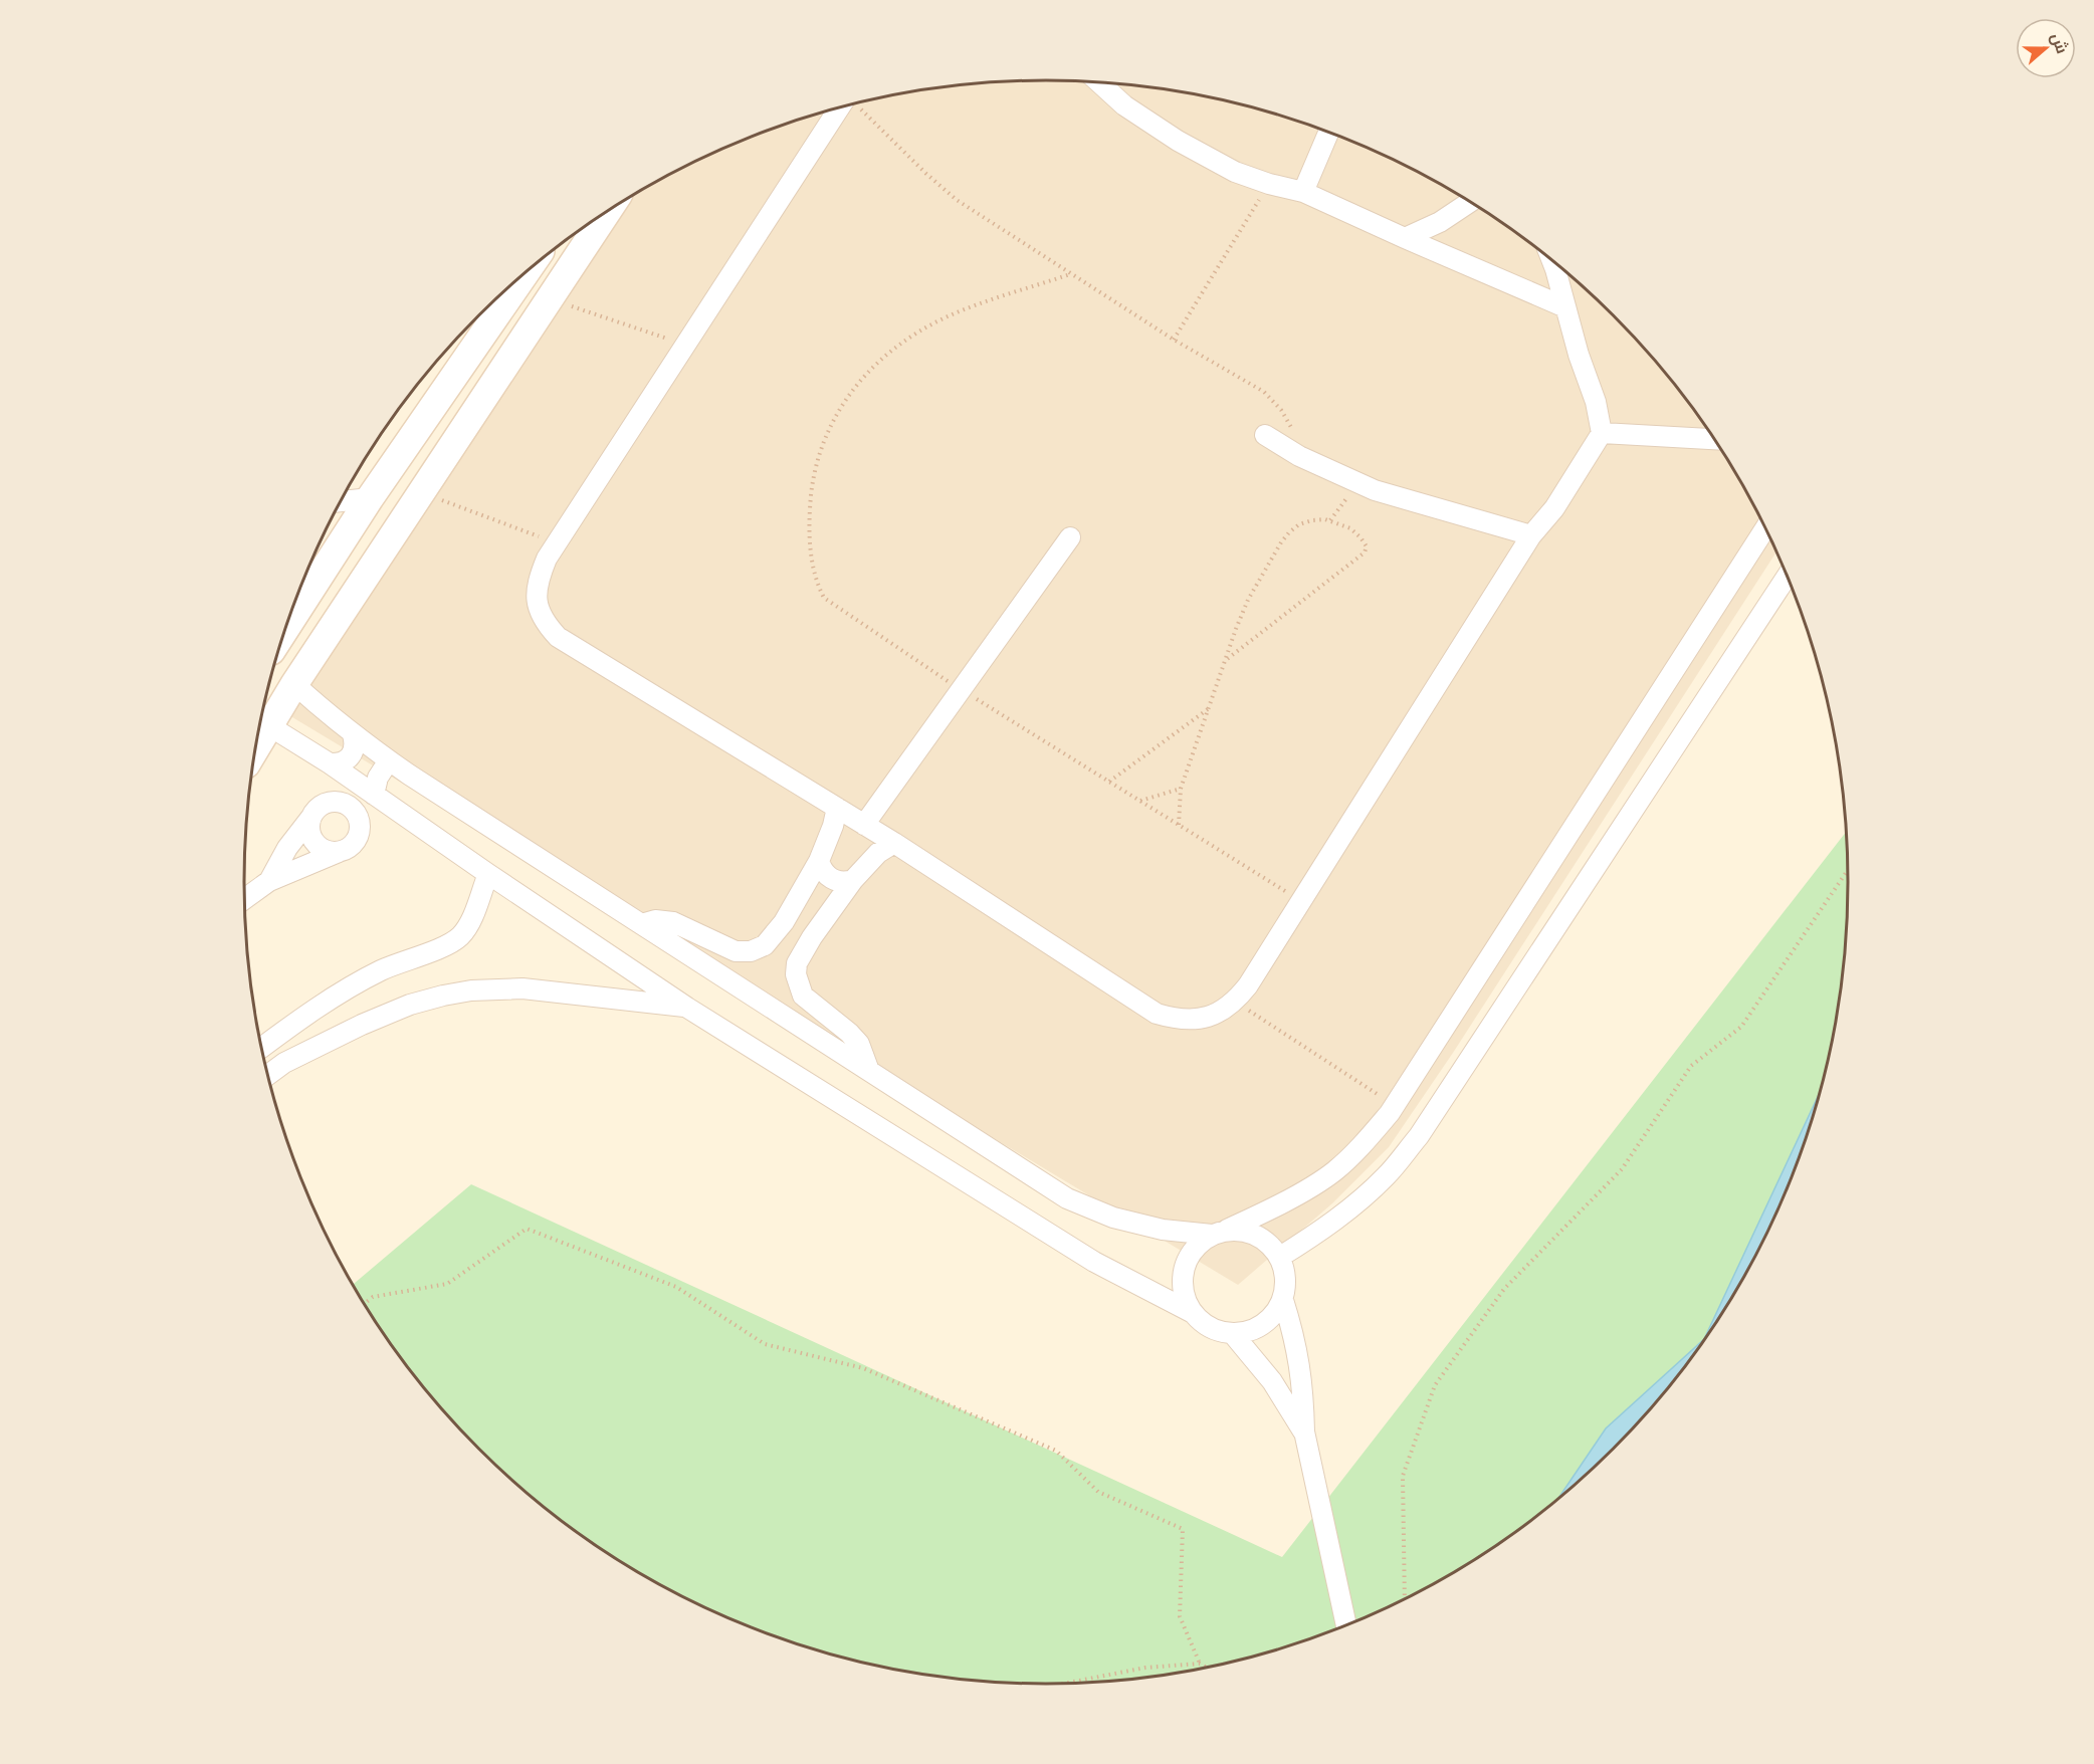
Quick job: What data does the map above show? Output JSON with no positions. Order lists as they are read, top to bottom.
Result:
{
  "north": "right"
}
